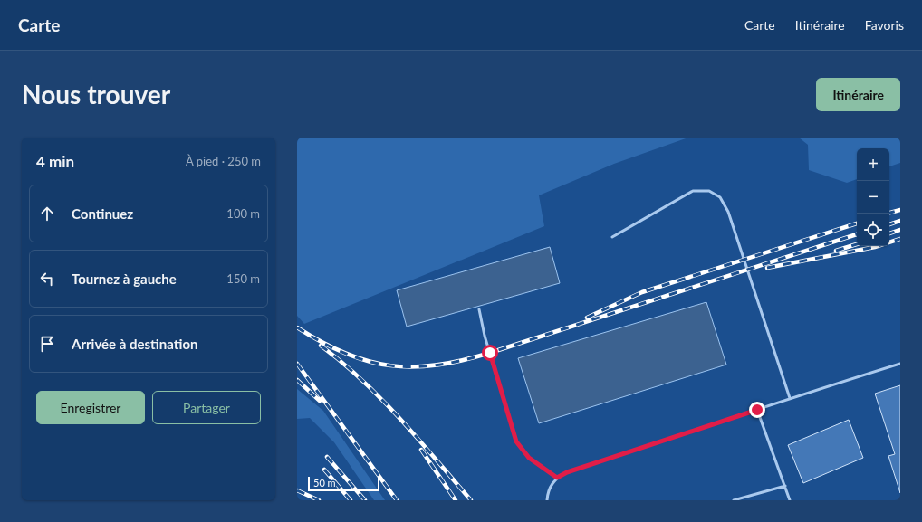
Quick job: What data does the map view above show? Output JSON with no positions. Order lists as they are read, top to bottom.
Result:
{
  "scale_bar": "50 m",
  "page": {
    "header": "Carte",
    "nav": ["Carte", "Itinéraire", "Favoris"],
    "buttons": [
      "Itinéraire",
      ["Enregistrer", "Partager"]
    ],
    "title": "Nous trouver",
    "heading": ["4 min", "À pied · 250 m"],
    "map_buttons": ["+", "−"],
    "list": [
      ["Continuez", "100 m"],
      ["Tournez à gauche", "150 m"],
      "Arrivée à destination"
    ],
    "scale": "50 m"
  }
}
